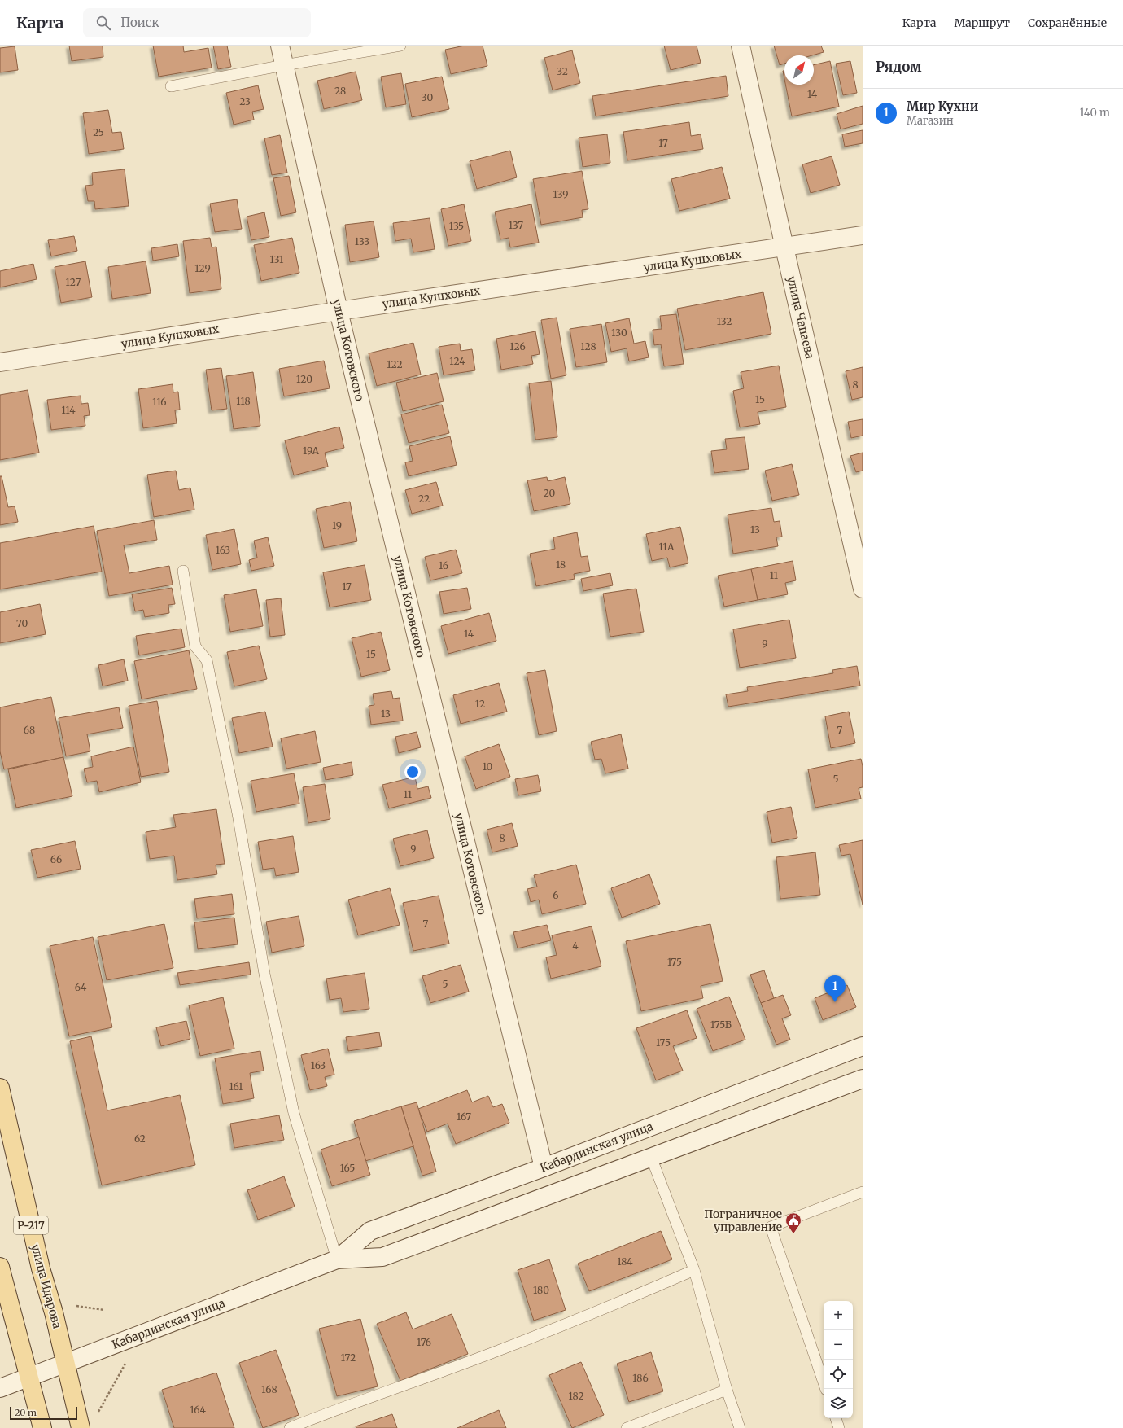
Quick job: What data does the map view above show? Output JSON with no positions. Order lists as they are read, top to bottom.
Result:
{
  "streets": {
    "main road": ["Р-217", "улица Идарова"],
    "street": [
      "улица Кушховых",
      "улица Чапаева",
      "улица Котовского",
      "Кабардинская улица"
    ]
  },
  "crossings": [
    ["улица Кушховых", "улица Чапаева"],
    ["улица Кушховых", "улица Котовского"],
    ["улица Котовского", "Кабардинская улица"],
    ["Кабардинская улица", "улица Идарова"]
  ],
  "places": {
    "public building": ["Пограничное управление"]
  },
  "house_numbers": [
    "32",
    "28",
    "14",
    "30",
    "23",
    "25",
    "17",
    "139",
    "137",
    "135",
    "133",
    "131",
    "129",
    "127",
    "132",
    "130",
    "126",
    "128",
    "124",
    "122",
    "120",
    "8",
    "15",
    "118",
    "116",
    "114",
    "19А",
    "20",
    "22",
    "19",
    "13",
    "11А",
    "163",
    "18",
    "16",
    "11",
    "17",
    "70",
    "14",
    "9",
    "15",
    "12",
    "13",
    "68",
    "7",
    "10",
    "5",
    "11",
    "8",
    "9",
    "66",
    "6",
    "7",
    "4",
    "175",
    "5",
    "64",
    "175Б",
    "175",
    "163",
    "161",
    "167",
    "62",
    "165",
    "184",
    "180",
    "176",
    "172",
    "186",
    "168",
    "182",
    "164"
  ],
  "scale_bar": "20 m",
  "north": "top right",
  "page": {
    "header": "Карта",
    "search": "Поиск",
    "nav": ["Карта", "Маршрут", "Сохранённые"],
    "heading": "Рядом",
    "list": [
      {
        "mark": "1",
        "name": "Мир Кухни",
        "note": "Магазин",
        "value": "140 m"
      }
    ],
    "pins": "1",
    "map_buttons": ["+", "−"],
    "scale": "20 m"
  }
}
